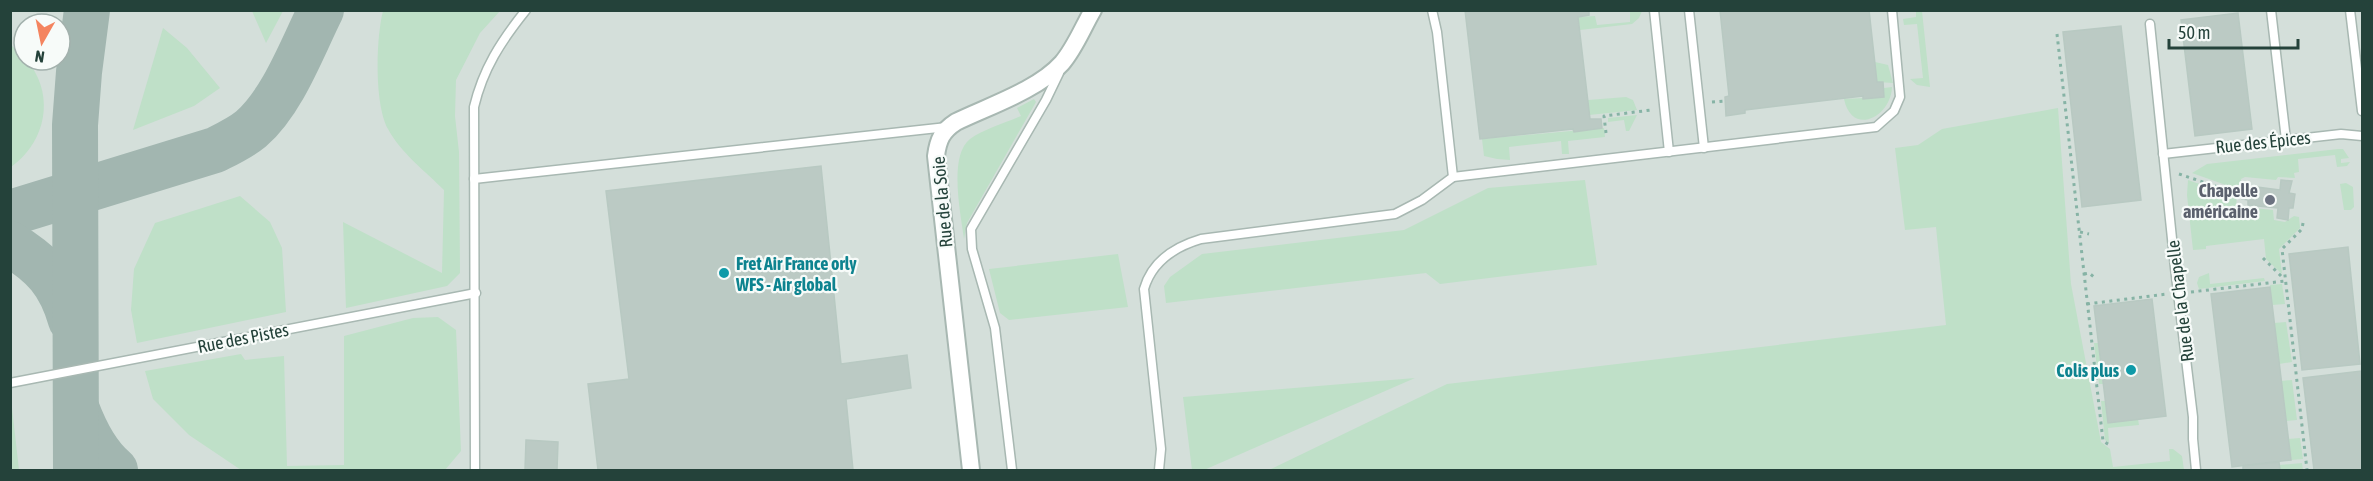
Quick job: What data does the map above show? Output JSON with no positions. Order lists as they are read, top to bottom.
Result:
{
  "streets": {
    "street": ["Rue de la Soie"],
    "lane": ["Rue des Épices", "Rue de la Chapelle", "Rue des Pistes"]
  },
  "crossings": [
    ["Rue des Épices", "Rue de la Chapelle"]
  ],
  "places": ["Chapelle américaine", "Fret Air France orly WFS - Air global", "Colis plus"],
  "scale_bar": "50 m",
  "north": "bottom"
}
